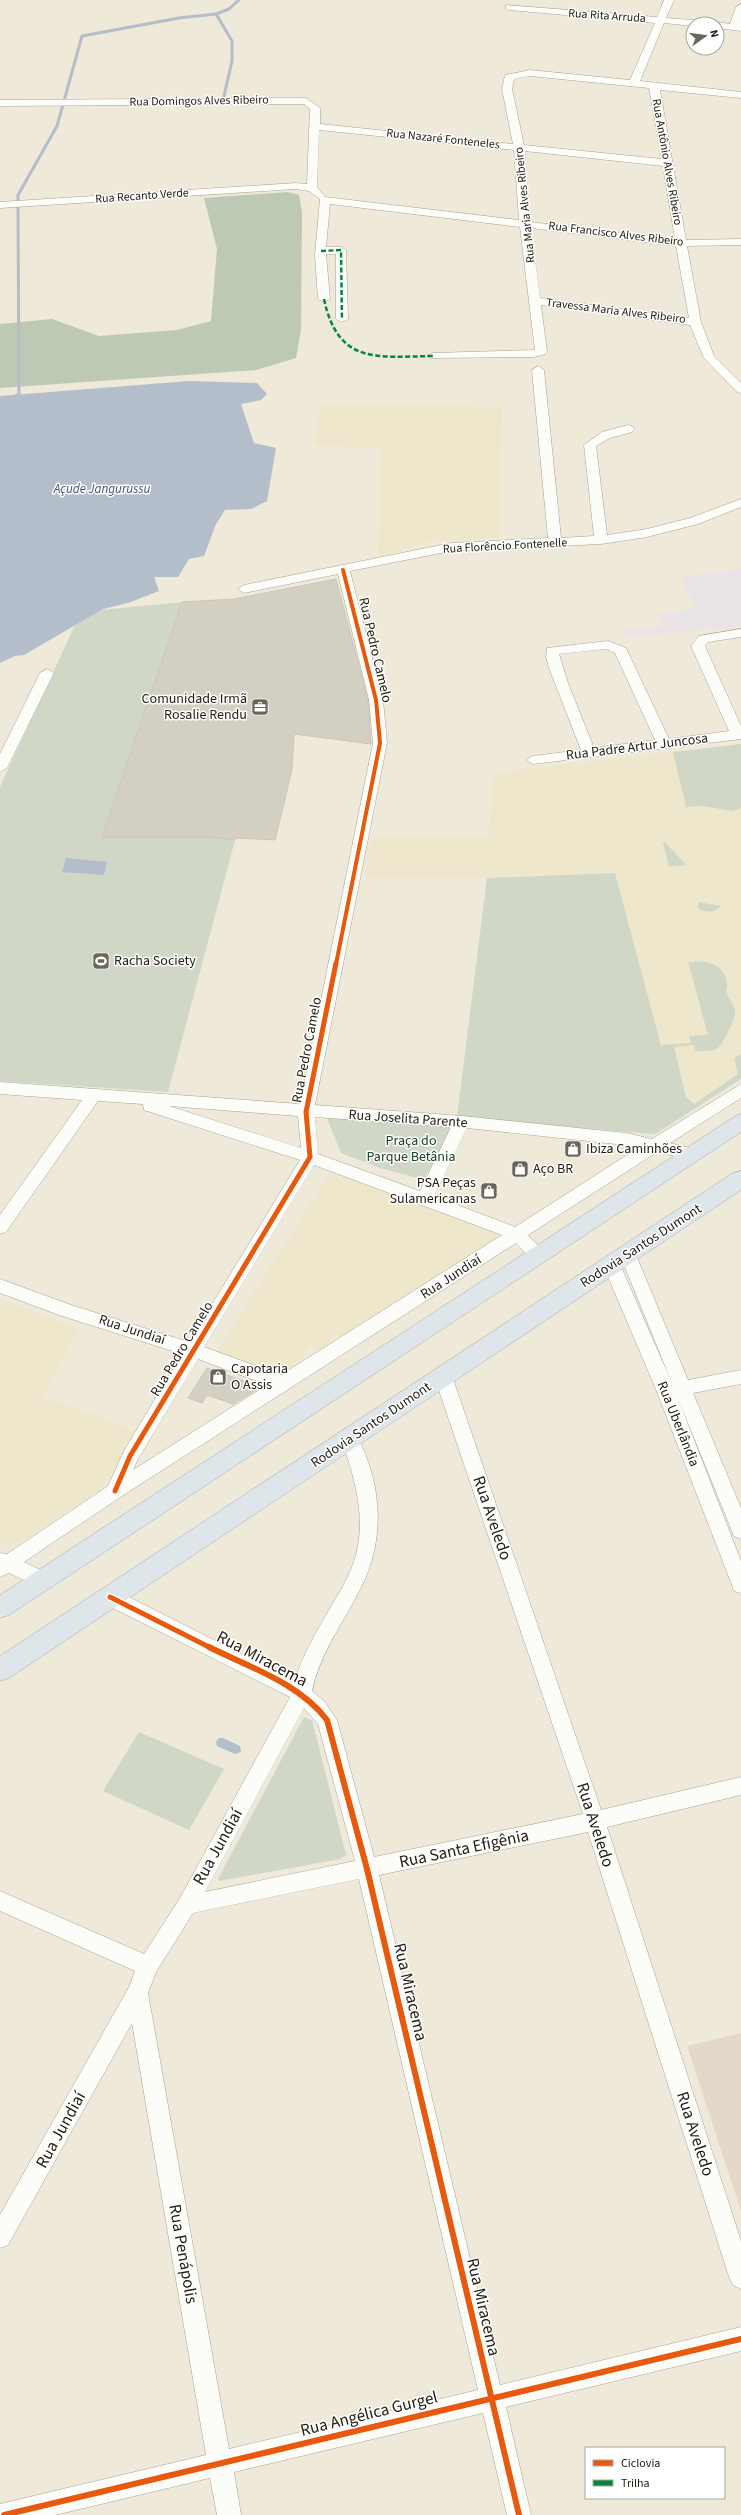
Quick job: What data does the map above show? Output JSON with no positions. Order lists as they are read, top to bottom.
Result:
{
  "streets": {
    "highway": ["Rodovia Santos Dumont"],
    "street": [
      "Rua Rita Arruda",
      "Rua Domingos Alves Ribeiro",
      "Rua Nazaré Fonteneles",
      "Rua Antônio Alves Ribeiro",
      "Rua Recanto Verde",
      "Rua Maria Alves Ribeiro",
      "Rua Francisco Alves Ribeiro",
      "Travessa Maria Alves Ribeiro",
      "Rua Florêncio Fontenelle",
      "Rua Pedro Camelo",
      "Rua Padre Artur Juncosa",
      "Rua Joselita Parente",
      "Rua Jundiaí",
      "Rua Uberlândia",
      "Rua Aveledo",
      "Rua Miracema",
      "Rua Santa Efigênia",
      "Rua Penápolis",
      "Rua Angélica Gurgel"
    ]
  },
  "crossings": [
    ["Rua Domingos Alves Ribeiro", "Rua Nazaré Fonteneles"],
    ["Rua Domingos Alves Ribeiro", "Rua Recanto Verde"],
    ["Rua Nazaré Fonteneles", "Rua Antônio Alves Ribeiro"],
    ["Rua Nazaré Fonteneles", "Rua Maria Alves Ribeiro"],
    ["Rua Antônio Alves Ribeiro", "Rua Francisco Alves Ribeiro"],
    ["Rua Antônio Alves Ribeiro", "Travessa Maria Alves Ribeiro"],
    ["Rua Maria Alves Ribeiro", "Rua Francisco Alves Ribeiro"],
    ["Rua Maria Alves Ribeiro", "Travessa Maria Alves Ribeiro"],
    ["Rua Florêncio Fontenelle", "Rua Pedro Camelo"],
    ["Rua Pedro Camelo", "Rua Joselita Parente"],
    ["Rua Pedro Camelo", "Rua Jundiaí"],
    ["Rua Joselita Parente", "Rua Jundiaí"],
    ["Rodovia Santos Dumont", "Rua Jundiaí"],
    ["Rodovia Santos Dumont", "Rua Uberlândia"],
    ["Rodovia Santos Dumont", "Rua Aveledo"],
    ["Rodovia Santos Dumont", "Rua Miracema"],
    ["Rua Jundiaí", "Rua Miracema"],
    ["Rua Jundiaí", "Rua Santa Efigênia"],
    ["Rua Jundiaí", "Rua Penápolis"],
    ["Rua Aveledo", "Rua Santa Efigênia"],
    ["Rua Miracema", "Rua Santa Efigênia"],
    ["Rua Miracema", "Rua Angélica Gurgel"],
    ["Rua Penápolis", "Rua Angélica Gurgel"]
  ],
  "water": ["Açude Jangurussu"],
  "parks": ["Praça do Parque Betânia"],
  "places": {
    "office": ["Comunidade Irmã Rosalie Rendu"],
    "sports": ["Racha Society"],
    "shop": [
      "Ibiza Caminhões",
      "Aço BR",
      "PSA Peças Sulamericanas",
      "Capotaria O Assis"
    ]
  },
  "legend": ["Ciclovia", "Trilha"],
  "north": "right"
}
